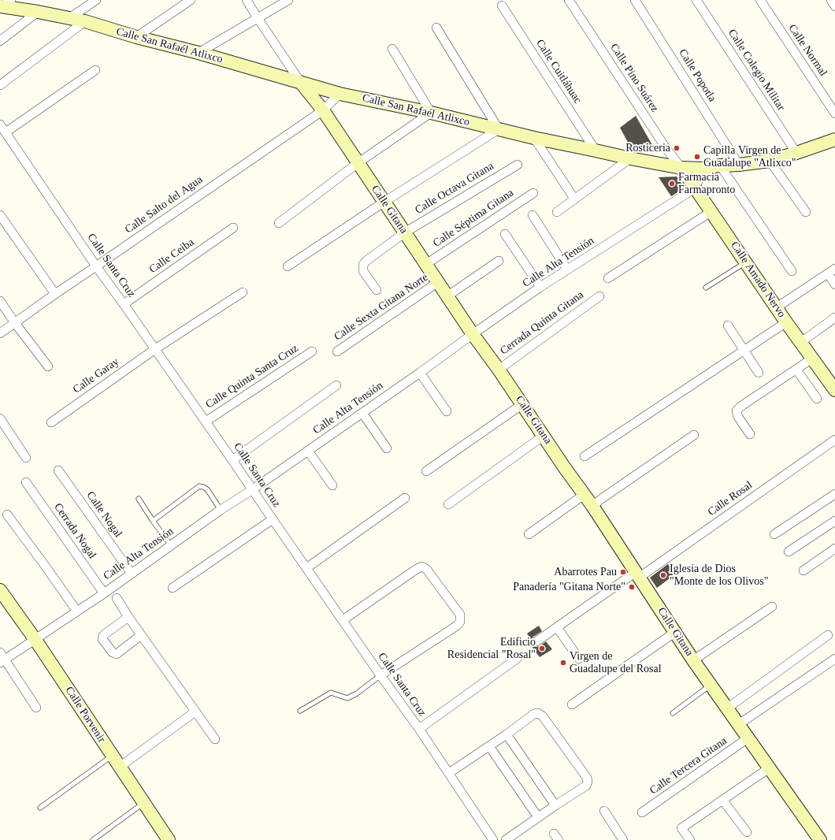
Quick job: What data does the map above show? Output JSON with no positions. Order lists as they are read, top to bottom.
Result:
{
  "streets": {
    "street": [
      "Calle San Rafaél Atlixco",
      "Calle Normal",
      "Calle Colegio Militar",
      "Calle Cuitláhuac",
      "Calle Popotla",
      "Calle Pino Suárez",
      "Calle Octava Gitana",
      "Calle Salto del Agua",
      "Calle Gitana",
      "Calle Séptima Gitana",
      "Calle Ceiba",
      "Calle Alta Tensión",
      "Calle Santa Cruz",
      "Calle Amado Nervo",
      "Calle Sexta Gitana Norte",
      "Cerrada Quinta Gitana",
      "Calle Garay",
      "Calle Quinta Santa Cruz",
      "Calle Rosal",
      "Calle Nogal",
      "Cerrada Nogal",
      "Calle Porvenir",
      "Calle Tercera Gitana"
    ]
  },
  "crossings": [
    ["Calle San Rafaél Atlixco", "Calle Colegio Militar"],
    ["Calle San Rafaél Atlixco", "Calle Cuitláhuac"],
    ["Calle San Rafaél Atlixco", "Calle Popotla"],
    ["Calle San Rafaél Atlixco", "Calle Pino Suárez"],
    ["Calle San Rafaél Atlixco", "Calle Salto del Agua"],
    ["Calle San Rafaél Atlixco", "Calle Gitana"],
    ["Calle San Rafaél Atlixco", "Calle Amado Nervo"],
    ["Calle Pino Suárez", "Calle Amado Nervo"],
    ["Calle Octava Gitana", "Calle Gitana"],
    ["Calle Salto del Agua", "Calle Gitana"],
    ["Calle Salto del Agua", "Calle Santa Cruz"],
    ["Calle Gitana", "Calle Séptima Gitana"],
    ["Calle Gitana", "Calle Alta Tensión"],
    ["Calle Gitana", "Calle Sexta Gitana Norte"],
    ["Calle Gitana", "Cerrada Quinta Gitana"],
    ["Calle Gitana", "Calle Rosal"],
    ["Calle Gitana", "Calle Tercera Gitana"],
    ["Calle Ceiba", "Calle Santa Cruz"],
    ["Calle Alta Tensión", "Calle Santa Cruz"],
    ["Calle Alta Tensión", "Calle Amado Nervo"],
    ["Calle Alta Tensión", "Calle Nogal"],
    ["Calle Alta Tensión", "Cerrada Nogal"],
    ["Calle Alta Tensión", "Calle Porvenir"],
    ["Calle Santa Cruz", "Calle Garay"],
    ["Calle Santa Cruz", "Calle Quinta Santa Cruz"]
  ],
  "places": [
    "Rosticeria",
    "Capilla Virgen de Guadalupe \"Atlixco\"",
    "Farmacia Farmapronto",
    "Abarrotes Pau",
    "Iglesia de Dios \"Monte de los Olivos\"",
    "Panadería \"Gitana Norte\"",
    "Edificio Residencial \"Rosal\"",
    "Virgen de Guadalupe del Rosal"
  ]
}
